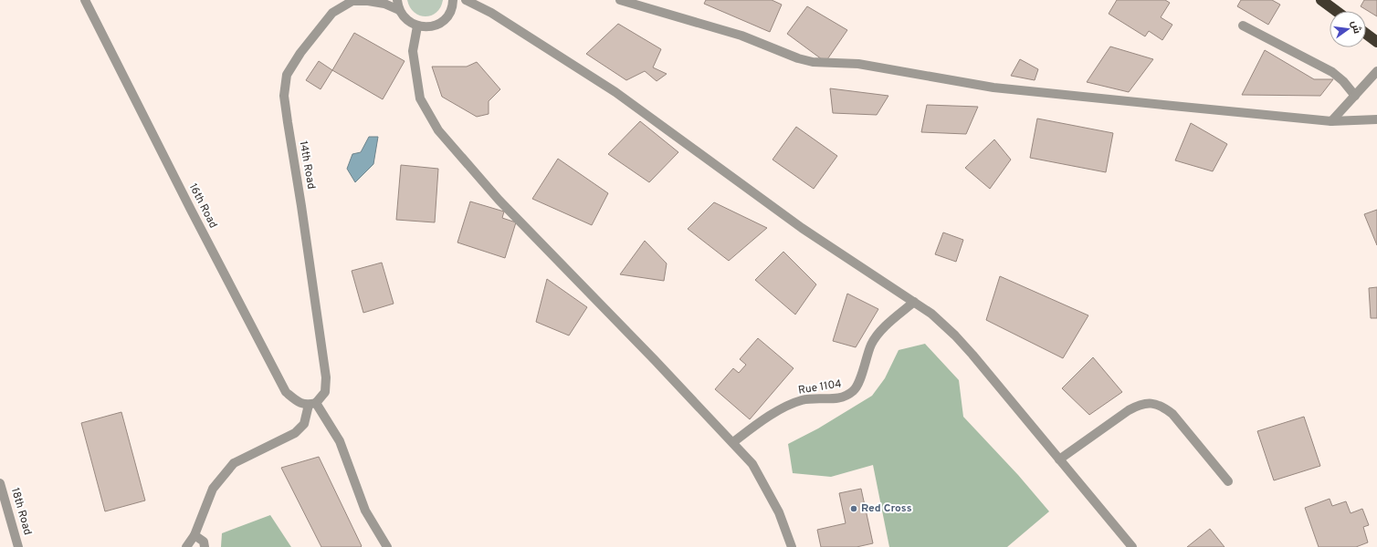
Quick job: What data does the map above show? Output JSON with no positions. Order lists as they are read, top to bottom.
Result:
{
  "streets": {
    "street": [
      "14th Road",
      "16th Road",
      "Rue 1104",
      "18th Road"
    ]
  },
  "crossings": [
    ["14th Road", "16th Road"]
  ],
  "places": ["Red Cross"],
  "north": "right"
}
